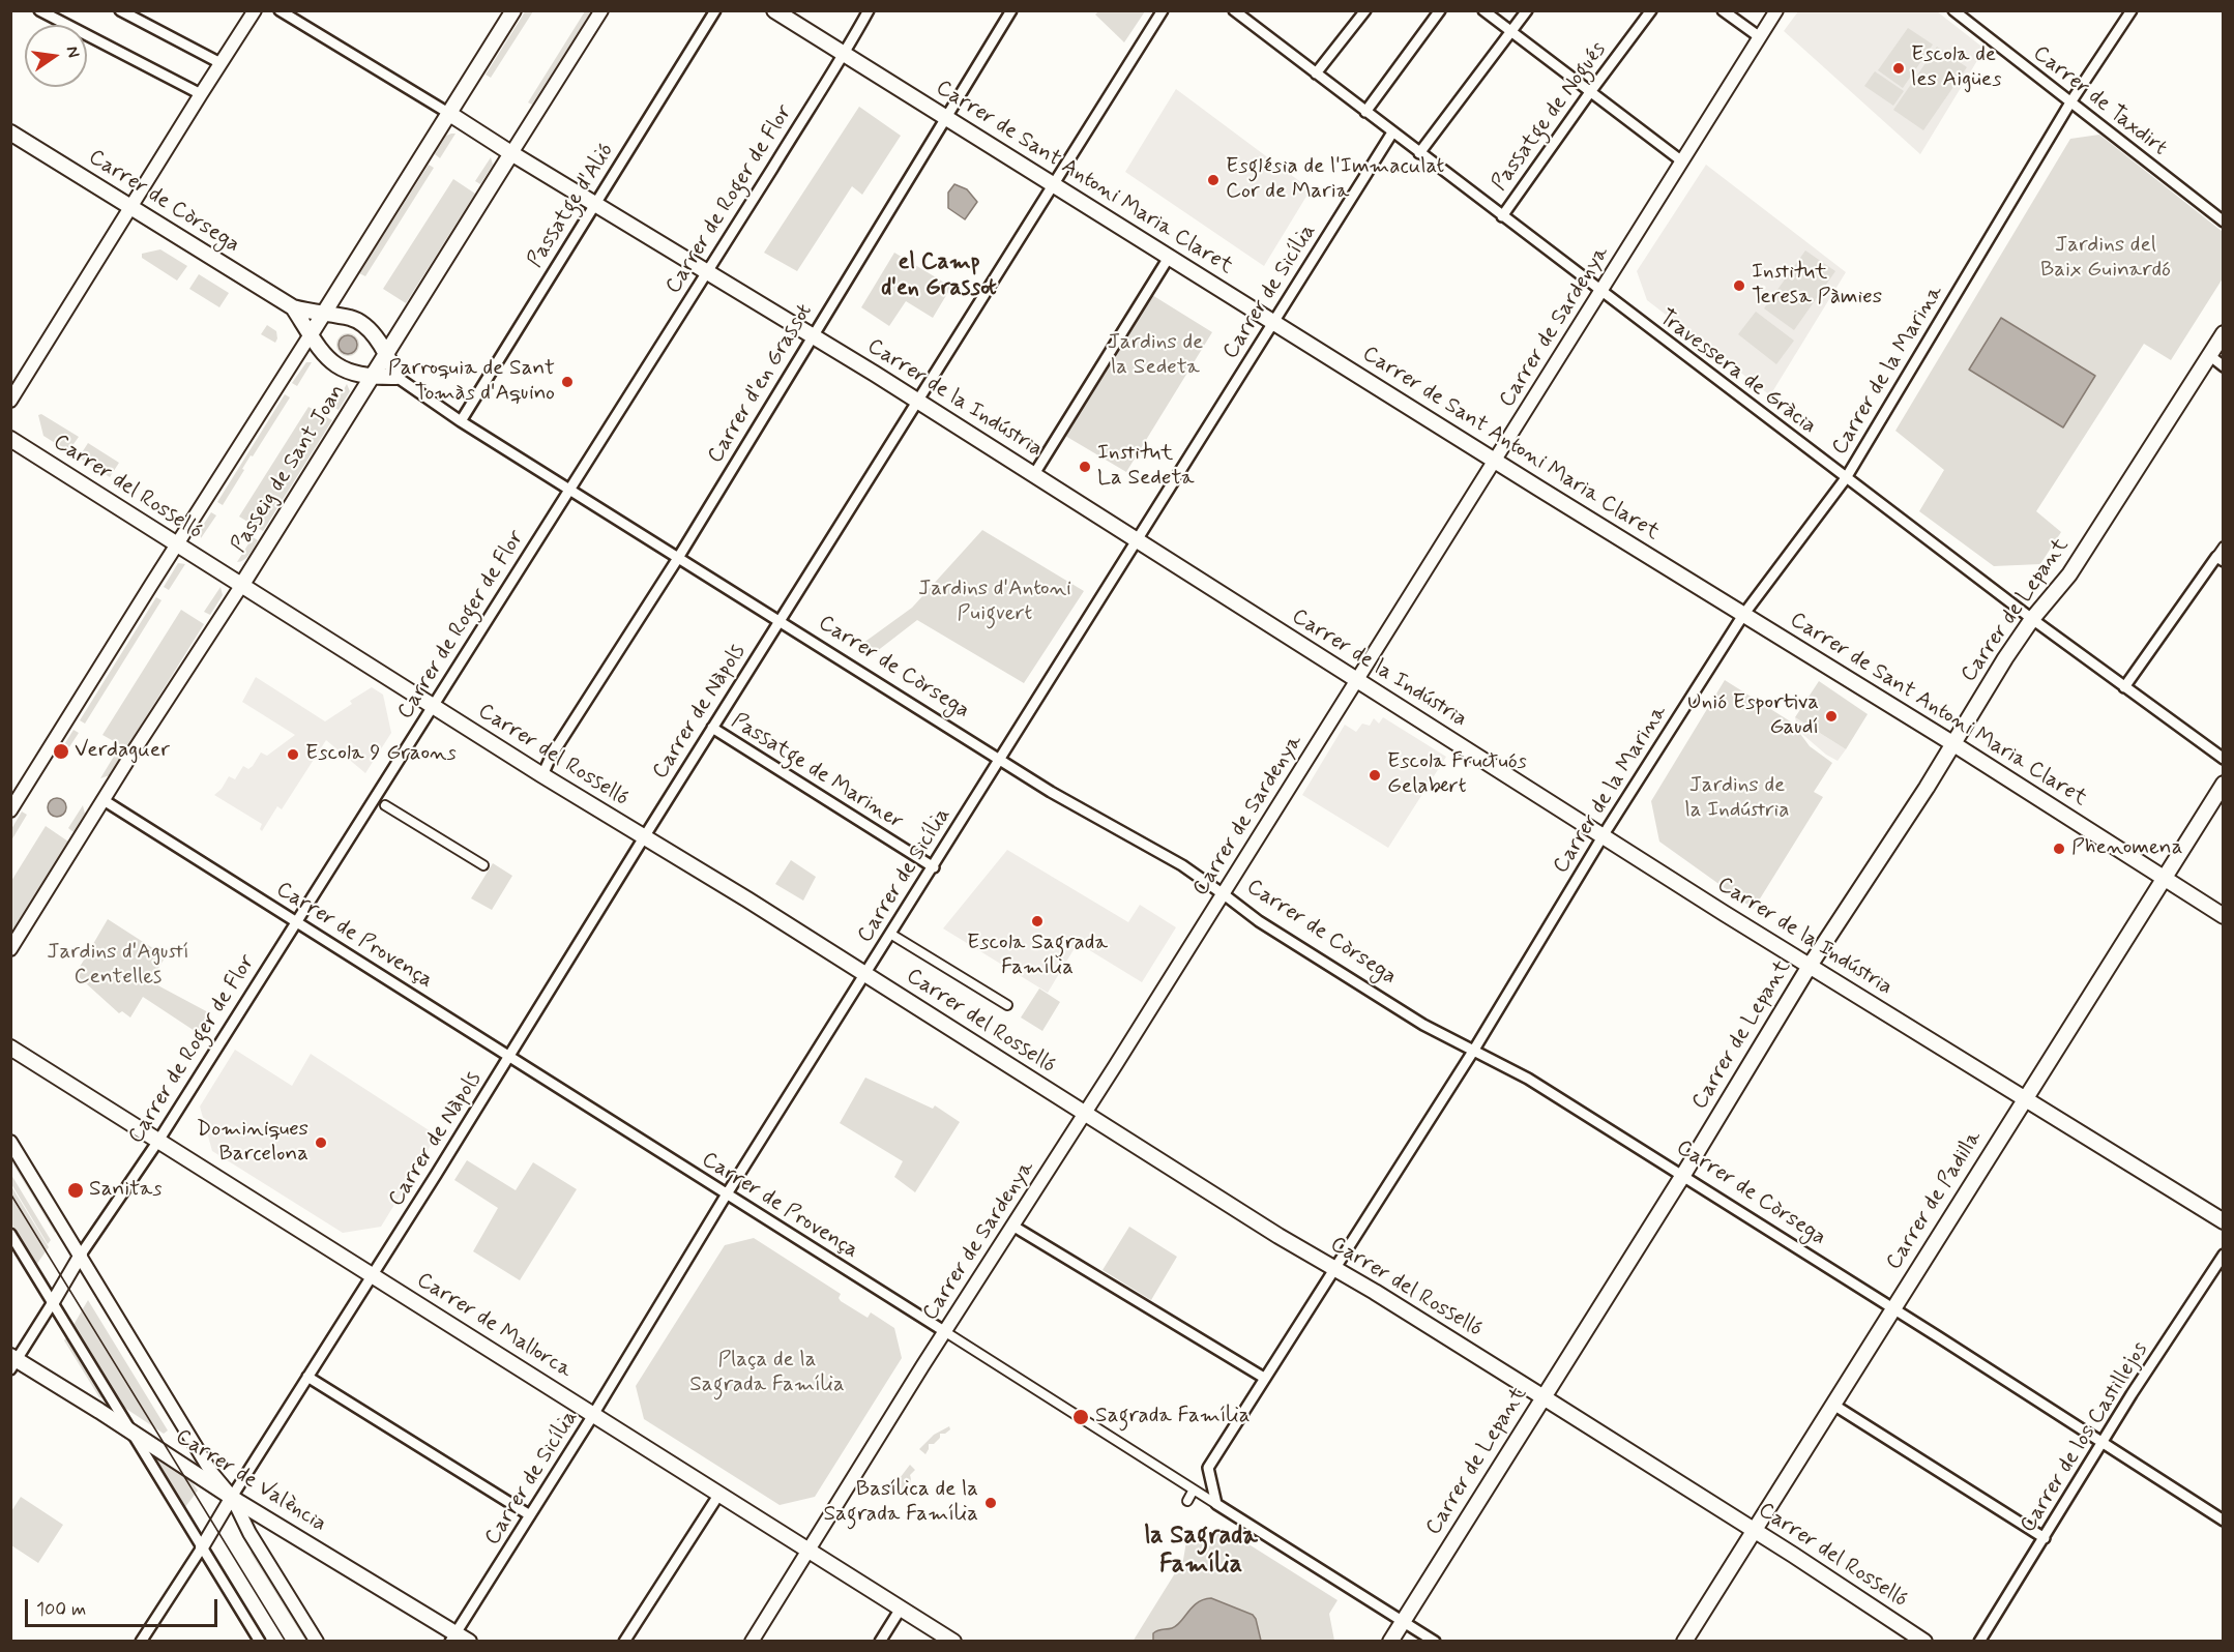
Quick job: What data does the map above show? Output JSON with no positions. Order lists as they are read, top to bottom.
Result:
{
  "streets": {
    "main road": [
      "Carrer de Sant Antoni Maria Claret",
      "Carrer de Còrsega",
      "Carrer de la Indústria",
      "Passeig de Sant Joan",
      "Carrer del Rosselló",
      "Carrer de Lepant",
      "Carrer de Padilla",
      "Carrer de Mallorca",
      "Carrer de València"
    ],
    "street": [
      "Carrer de Taxdirt",
      "Passatge de Nogués",
      "Carrer de Roger de Flor",
      "Passatge d'Alió",
      "Carrer de Sicília",
      "Carrer de Sardenya",
      "Carrer de la Marina",
      "Travessera de Gràcia",
      "Carrer d'en Grassot",
      "Carrer de Nàpols",
      "Passatge de Mariner",
      "Carrer de Provença",
      "Carrer de los Castillejos"
    ]
  },
  "crossings": [
    ["Carrer de Taxdirt", "Carrer de la Marina"],
    ["Passatge de Nogués", "Travessera de Gràcia"],
    ["Carrer de Sant Antoni Maria Claret", "Carrer de Roger de Flor"],
    ["Carrer de Sant Antoni Maria Claret", "Carrer de Sicília"],
    ["Carrer de Sant Antoni Maria Claret", "Carrer de Sardenya"],
    ["Carrer de Sant Antoni Maria Claret", "Carrer de la Marina"],
    ["Carrer de Sant Antoni Maria Claret", "Carrer d'en Grassot"],
    ["Carrer de Sant Antoni Maria Claret", "Carrer de Lepant"],
    ["Carrer de Sant Antoni Maria Claret", "Carrer de Nàpols"],
    ["Carrer de Sant Antoni Maria Claret", "Carrer de Padilla"],
    ["Carrer de Roger de Flor", "Carrer de Còrsega"],
    ["Carrer de Roger de Flor", "Carrer de la Indústria"],
    ["Carrer de Roger de Flor", "Carrer del Rosselló"],
    ["Carrer de Roger de Flor", "Carrer de Provença"],
    ["Carrer de Roger de Flor", "Carrer de Mallorca"],
    ["Carrer de Còrsega", "Passatge d'Alió"],
    ["Carrer de Còrsega", "Carrer de Sicília"],
    ["Carrer de Còrsega", "Carrer de Sardenya"],
    ["Carrer de Còrsega", "Carrer de la Marina"],
    ["Carrer de Còrsega", "Carrer d'en Grassot"],
    ["Carrer de Còrsega", "Carrer de Lepant"],
    ["Carrer de Còrsega", "Carrer de Nàpols"],
    ["Carrer de Còrsega", "Carrer de Padilla"],
    ["Carrer de Còrsega", "Carrer de los Castillejos"],
    ["Passatge d'Alió", "Carrer de la Indústria"],
    ["Carrer de Sicília", "Travessera de Gràcia"],
    ["Carrer de Sicília", "Carrer de la Indústria"],
    ["Carrer de Sicília", "Carrer del Rosselló"],
    ["Carrer de Sicília", "Passatge de Mariner"],
    ["Carrer de Sicília", "Carrer de Provença"],
    ["Carrer de Sicília", "Carrer de Mallorca"],
    ["Carrer de Sicília", "Carrer de València"],
    ["Carrer de Sardenya", "Travessera de Gràcia"],
    ["Carrer de Sardenya", "Carrer de la Indústria"],
    ["Carrer de Sardenya", "Carrer del Rosselló"],
    ["Carrer de Sardenya", "Carrer de Provença"],
    ["Carrer de Sardenya", "Carrer de Mallorca"],
    ["Carrer de la Marina", "Travessera de Gràcia"],
    ["Carrer de la Marina", "Carrer de la Indústria"],
    ["Carrer de la Marina", "Carrer del Rosselló"],
    ["Carrer de la Marina", "Carrer de Provença"],
    ["Travessera de Gràcia", "Carrer de Lepant"],
    ["Carrer d'en Grassot", "Carrer de la Indústria"],
    ["Carrer d'en Grassot", "Carrer del Rosselló"],
    ["Carrer de la Indústria", "Passeig de Sant Joan"],
    ["Carrer de la Indústria", "Carrer de Lepant"],
    ["Carrer de la Indústria", "Carrer de Nàpols"],
    ["Carrer de la Indústria", "Carrer de Padilla"],
    ["Passeig de Sant Joan", "Carrer del Rosselló"],
    ["Passeig de Sant Joan", "Carrer de Provença"],
    ["Carrer del Rosselló", "Carrer de Lepant"],
    ["Carrer del Rosselló", "Carrer de Nàpols"],
    ["Carrer del Rosselló", "Carrer de Padilla"],
    ["Carrer de Lepant", "Carrer de Provença"],
    ["Carrer de Nàpols", "Passatge de Mariner"],
    ["Carrer de Nàpols", "Carrer de Provença"],
    ["Carrer de Nàpols", "Carrer de Mallorca"],
    ["Carrer de Nàpols", "Carrer de València"]
  ],
  "districts": ["el Camp d'en Grassot", "la Sagrada Família"],
  "parks": [
    "Jardins del Baix Guinardó",
    "Jardins de la Sedeta",
    "Jardins d'Antoni Puigvert",
    "Jardins de la Indústria",
    "Jardins d'Agustí Centelles",
    "Plaça de la Sagrada Família"
  ],
  "places": [
    "Escola de les Aigües",
    "Església de l'Immaculat Cor de Maria",
    "Institut Teresa Pàmies",
    "Parroquia de Sant Tomàs d'Aquino",
    "Institut La Sedeta",
    "Unió Esportiva Gaudí",
    "Verdaguer",
    "Escola 9 Graons",
    "Escola Fructuós Gelabert",
    "Phenomena",
    "Escola Sagrada Família",
    "Dominiques Barcelona",
    "Sanitas",
    "Sagrada Família",
    "Basílica de la Sagrada Família"
  ],
  "scale_bar": "100 m",
  "north": "right"
}
